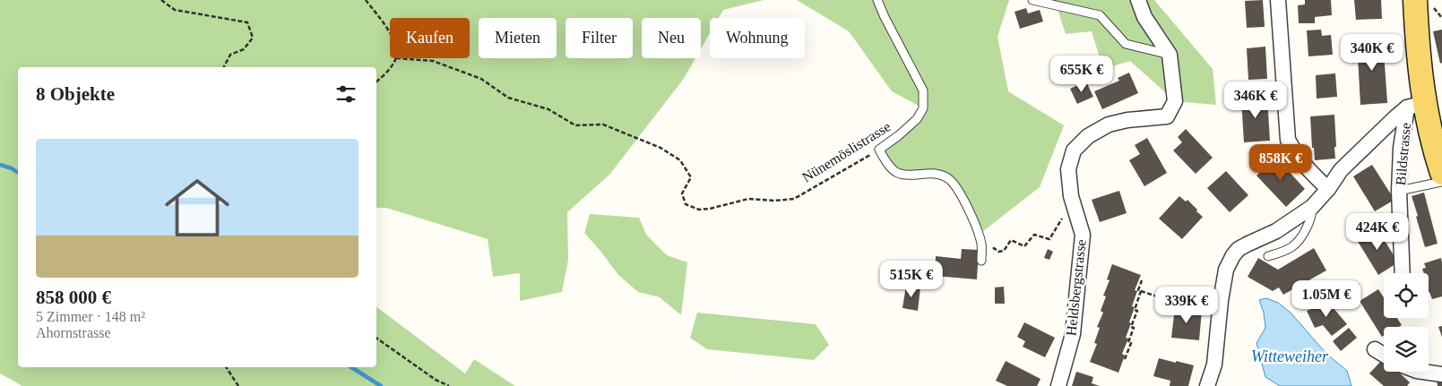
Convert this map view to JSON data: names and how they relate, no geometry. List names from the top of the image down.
{
  "streets": {
    "street": ["Bildstrasse", "Heldsbergstrasse"],
    "lane": ["Nünemöslistrasse"]
  },
  "water": ["Witteweiher"],
  "page": {
    "chip": [
      "Kaufen",
      "Mieten",
      "Filter",
      "Neu",
      "Wohnung"
    ],
    "price": [
      "340K €",
      "655K €",
      "346K €",
      "858K €",
      "424K €",
      "515K €",
      "1.05M €",
      "339K €"
    ],
    "heading": "8 Objekte",
    "list": [
      {
        "name": "858 000 €",
        "note": "5 Zimmer · 148 m² · Ahornstrasse"
      }
    ]
  }
}
